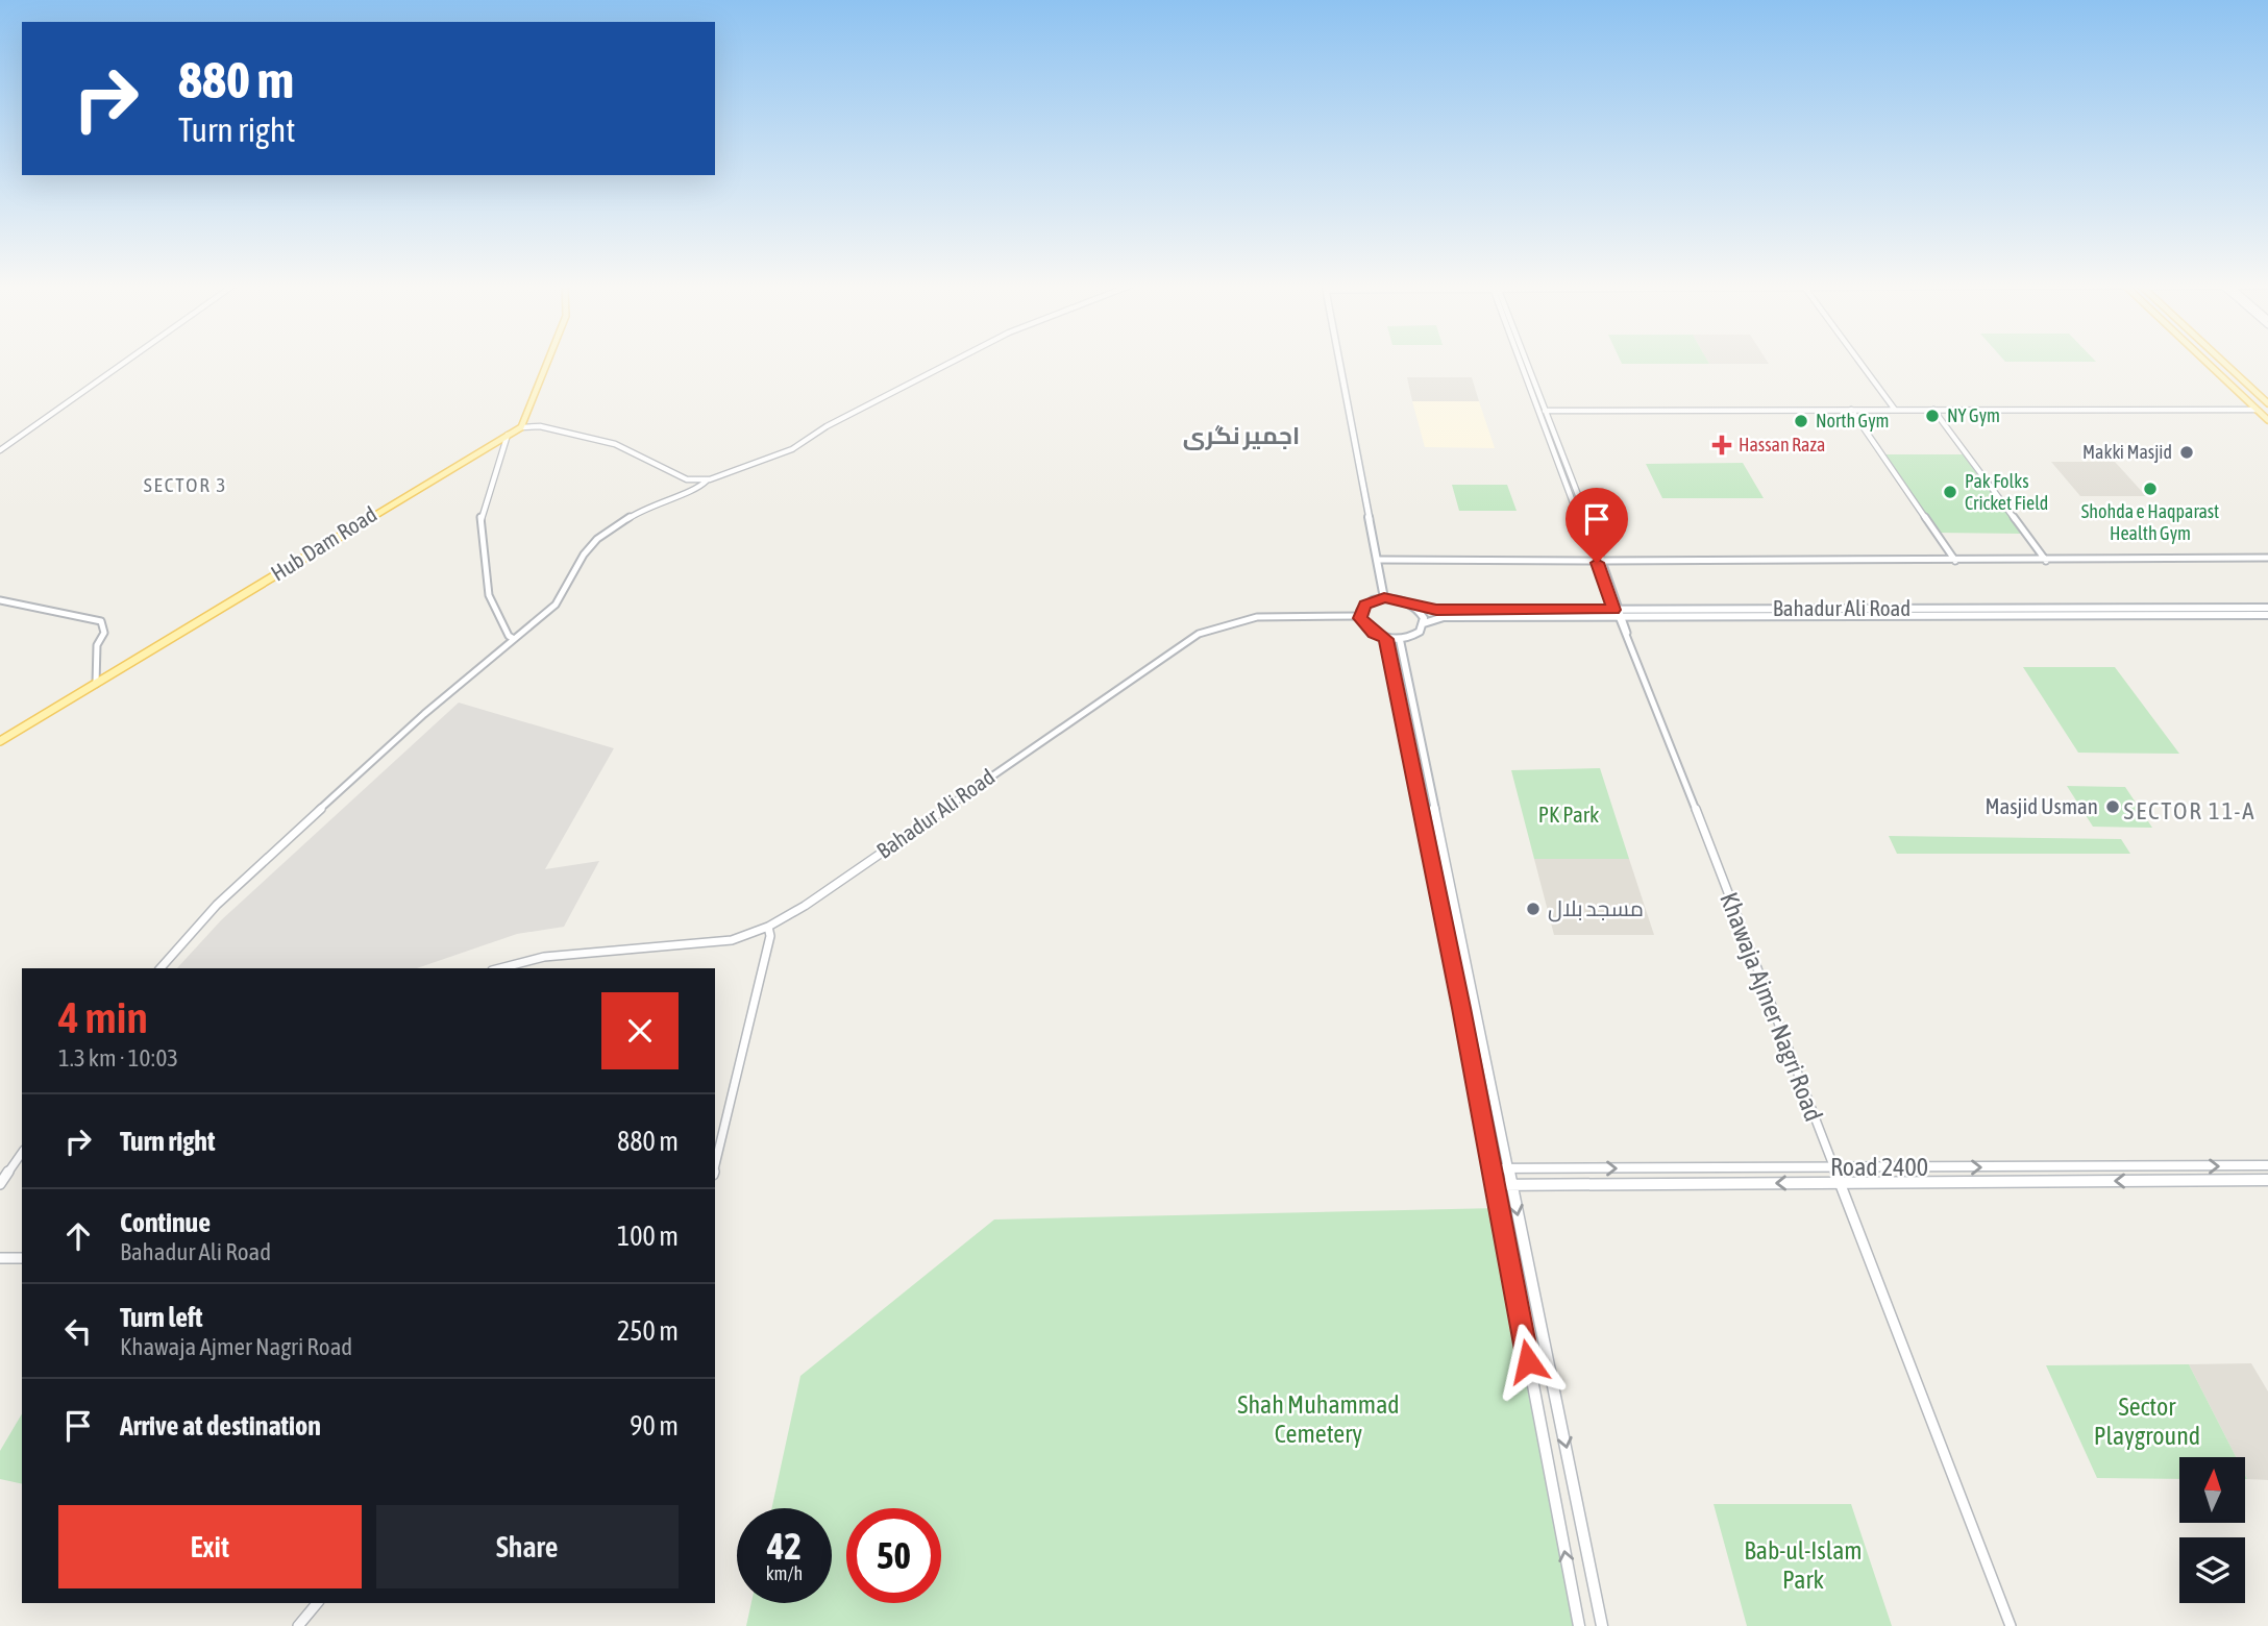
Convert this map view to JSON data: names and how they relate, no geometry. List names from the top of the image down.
{
  "streets": {
    "main road": ["Hub Dam Road", "Bahadur Ali Road", "Road 2400"],
    "street": ["Khawaja Ajmer Nagri Road"]
  },
  "crossings": [
    ["Bahadur Ali Road", "Khawaja Ajmer Nagri Road"],
    ["Khawaja Ajmer Nagri Road", "Road 2400"]
  ],
  "districts": ["اجمیر نگری", "SECTOR 3", "SECTOR 11-A"],
  "parks": [
    "PK Park",
    "Shah Muhammad Cemetery",
    "Sector Playground",
    "Bab-ul-Islam Park"
  ],
  "places": {
    "other": [
      "NY Gym",
      "North Gym",
      "Makki Masjid",
      "Shohda e Haqparast Health Gym",
      "Pak Folks Cricket Field",
      "Masjid Usman",
      "مسجد بلال"
    ],
    "health": ["Hassan Raza"]
  },
  "north": "top",
  "page": {
    "turn": ["880 m", "Turn right"],
    "heading": ["4 min", "1.3 km · 10:03"],
    "list": [
      {
        "name": "Turn right",
        "value": "880 m"
      },
      {
        "name": "Continue",
        "note": "Bahadur Ali Road",
        "value": "100 m"
      },
      {
        "name": "Turn left",
        "note": "Khawaja Ajmer Nagri Road",
        "value": "250 m"
      },
      {
        "name": "Arrive at destination",
        "value": "90 m"
      }
    ],
    "buttons": ["Exit", "Share"],
    "speed": "42 km/h",
    "limit": "50"
  }
}
